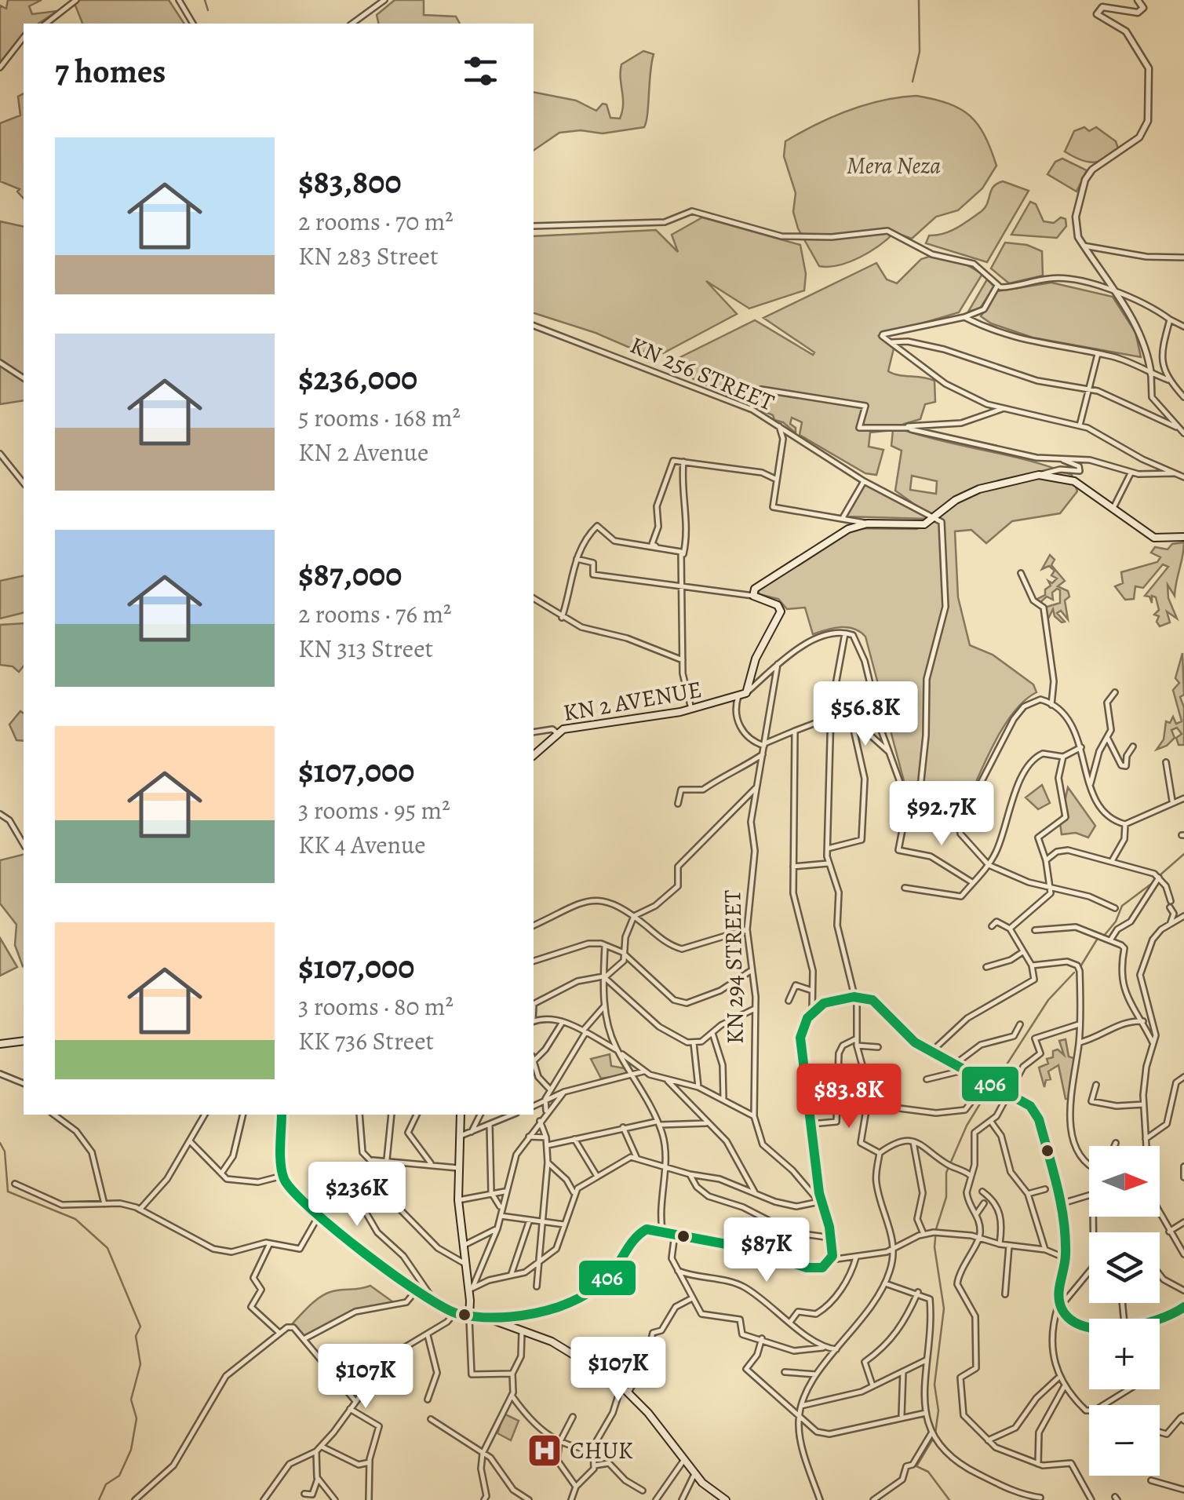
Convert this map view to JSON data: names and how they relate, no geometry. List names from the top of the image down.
{
  "streets": {
    "main road": ["KN 2 AVENUE"],
    "street": ["KN 256 STREET", "KN 294 STREET"]
  },
  "parks": ["Mera Neza"],
  "places": {
    "hospital": ["CHUK"]
  },
  "lines": ["transit line 406"],
  "north": "right",
  "page": {
    "heading": "7 homes",
    "list": [
      {
        "name": "$83,800",
        "note": "2 rooms · 70 m² · KN 283 Street"
      },
      {
        "name": "$236,000",
        "note": "5 rooms · 168 m² · KN 2 Avenue"
      },
      {
        "name": "$87,000",
        "note": "2 rooms · 76 m² · KN 313 Street"
      },
      {
        "name": "$107,000",
        "note": "3 rooms · 95 m² · KK 4 Avenue"
      },
      {
        "name": "$107,000",
        "note": "3 rooms · 80 m² · KK 736 Street"
      }
    ],
    "price": [
      "$56.8K",
      "$92.7K",
      "$83.8K",
      "$236K",
      "$87K",
      "$107K",
      "$107K"
    ],
    "map_buttons": ["+", "−"]
  }
}
